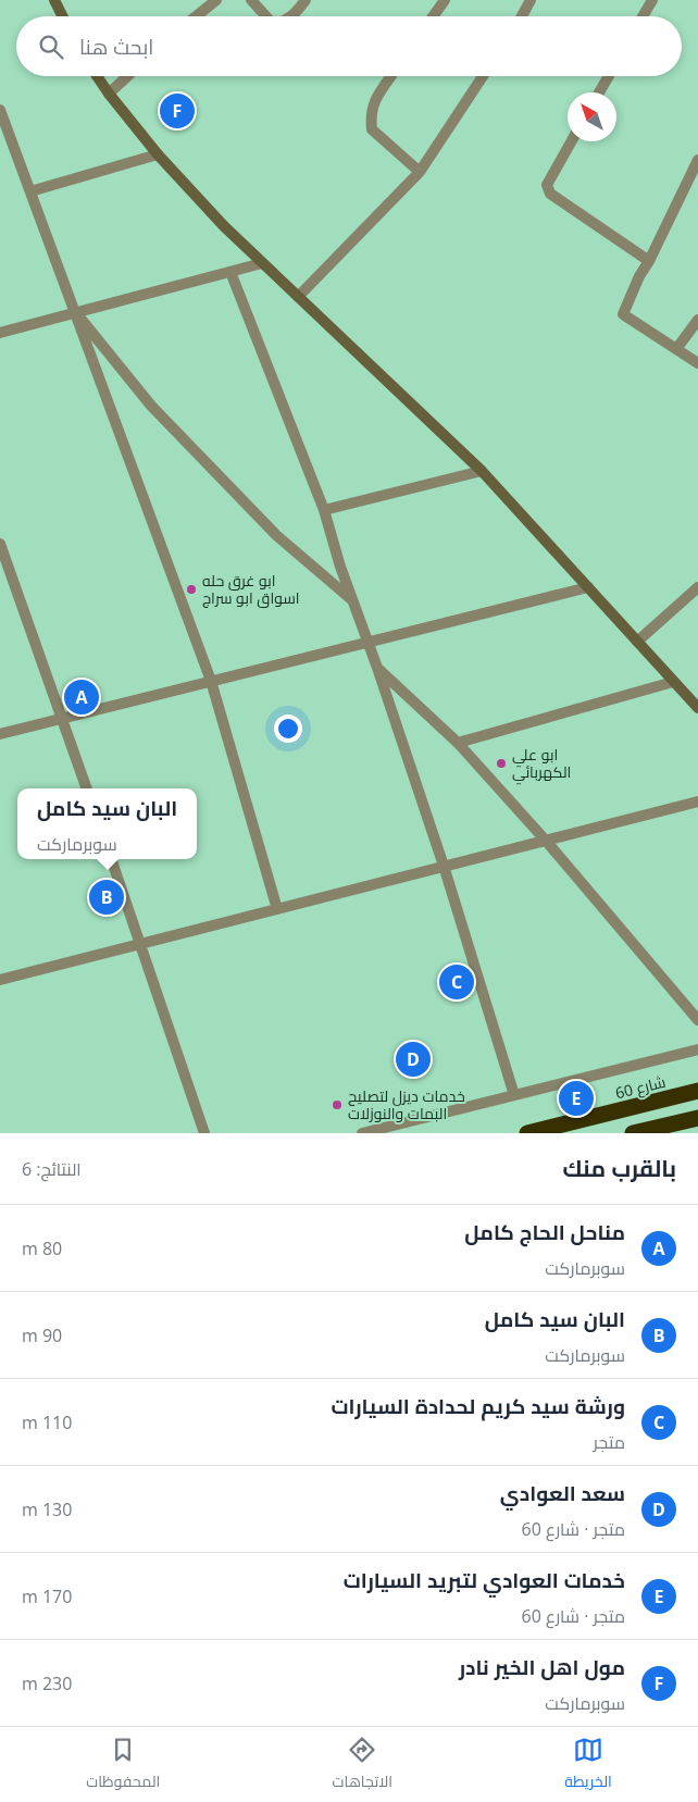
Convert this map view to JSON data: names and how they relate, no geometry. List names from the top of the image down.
{
  "streets": {
    "highway": ["شارع 60"]
  },
  "places": ["ابو غرق حله اسواق ابو سراج", "ابو علي الكهربائي", "خدمات ديزل لتصليح البمات والنوزلات"],
  "north": "top left",
  "page": {
    "search": "ابحث هنا",
    "pins": [
      "F",
      "A",
      "B",
      "C",
      "D",
      "E"
    ],
    "popup": ["البان سيد كامل", "سوبرماركت"],
    "heading": ["بالقرب منك", "النتائج: 6"],
    "list": [
      {
        "mark": "A",
        "name": "مناحل الحاج كامل",
        "note": "سوبرماركت",
        "value": "80 m"
      },
      {
        "mark": "B",
        "name": "البان سيد كامل",
        "note": "سوبرماركت",
        "value": "90 m"
      },
      {
        "mark": "C",
        "name": "ورشة سيد كريم لحدادة السيارات",
        "note": "متجر",
        "value": "110 m"
      },
      {
        "mark": "D",
        "name": "سعد العوادي",
        "note": "متجر · شارع 60",
        "value": "130 m"
      },
      {
        "mark": "E",
        "name": "خدمات العوادي لتبريد السيارات",
        "note": "متجر · شارع 60",
        "value": "170 m"
      },
      {
        "mark": "F",
        "name": "مول اهل الخير نادر",
        "note": "سوبرماركت",
        "value": "230 m"
      }
    ],
    "nav": ["الخريطة", "الاتجاهات", "المحفوظات"]
  }
}
